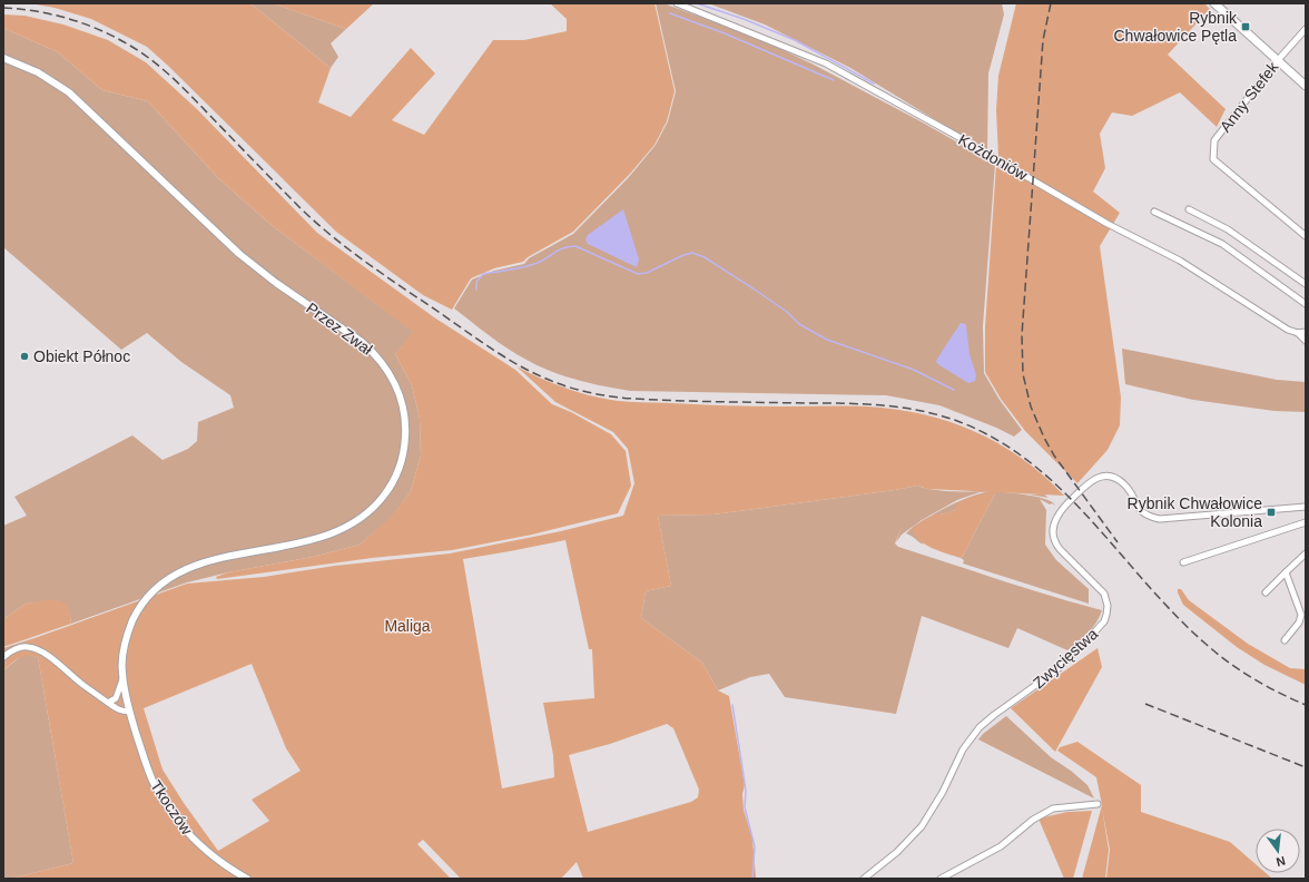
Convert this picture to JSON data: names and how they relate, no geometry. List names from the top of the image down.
{
  "streets": {
    "street": [
      "Anny Stefek",
      "Kożdoniów",
      "Przez Zwał",
      "Zwycięstwa",
      "Tkoczów"
    ]
  },
  "crossings": [
    ["Przez Zwał", "Tkoczów"]
  ],
  "parks": ["Maliga"],
  "places": {
    "transit": ["Rybnik Chwałowice Pętla", "Rybnik Chwałowice Kolonia"],
    "other": ["Obiekt Północ"]
  },
  "north": "bottom"
}
